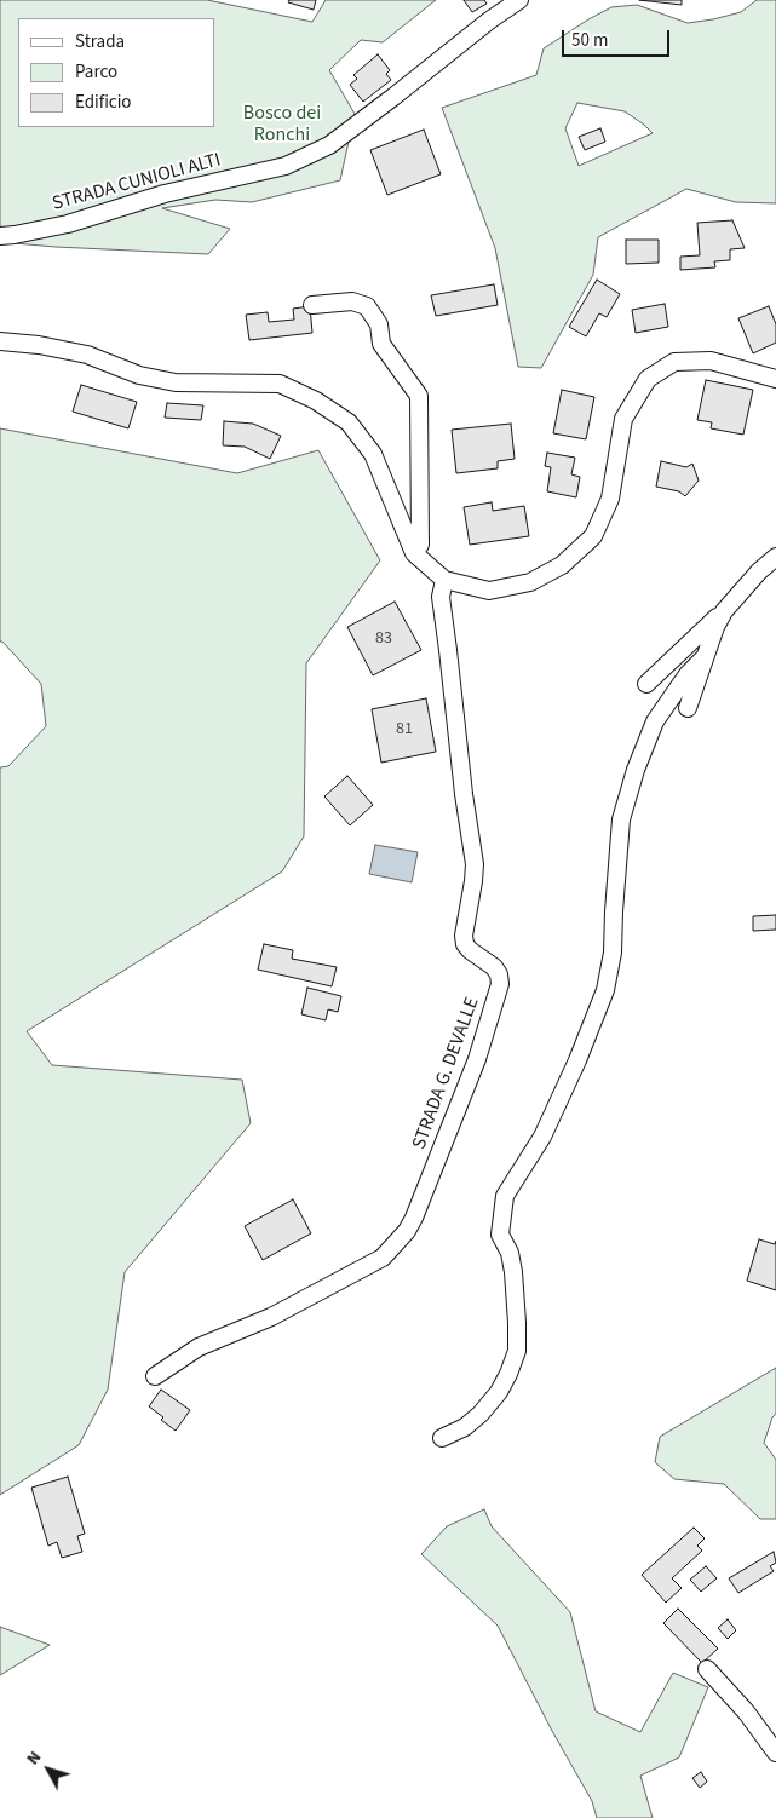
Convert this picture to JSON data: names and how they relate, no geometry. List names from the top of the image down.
{
  "streets": {
    "street": ["STRADA CUNIOLI ALTI", "STRADA G. DEVALLE"]
  },
  "parks": ["Bosco dei Ronchi"],
  "house_numbers": ["83", "81"],
  "legend": ["Strada", "Parco", "Edificio"],
  "scale_bar": "50 m",
  "north": "top left"
}
